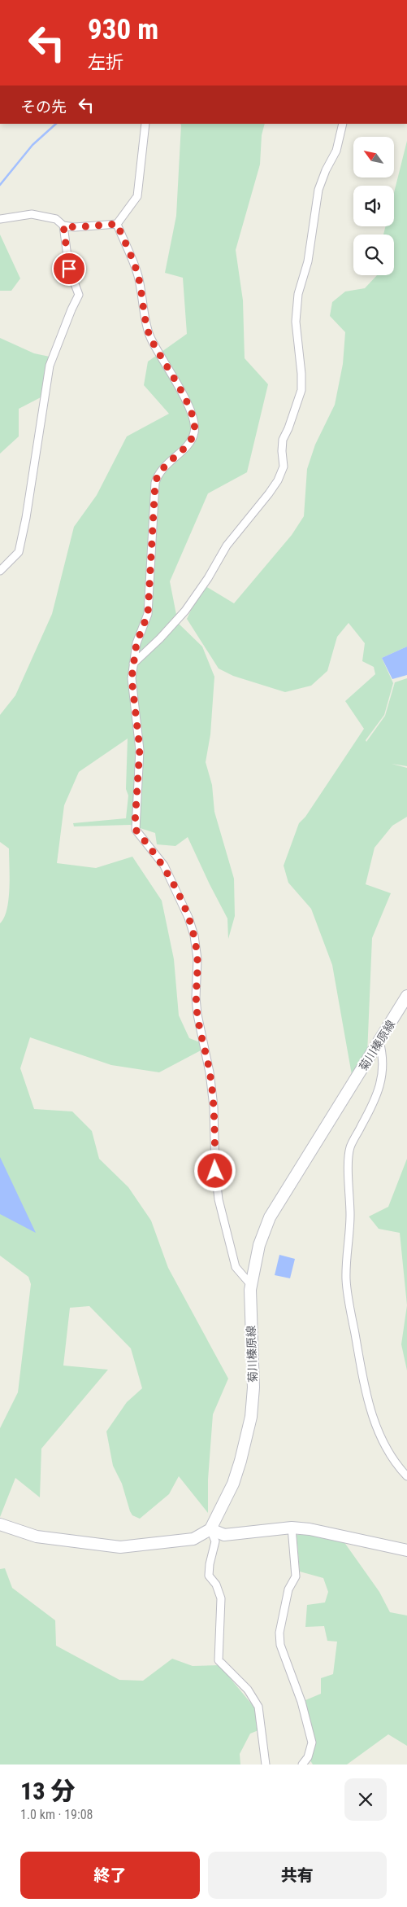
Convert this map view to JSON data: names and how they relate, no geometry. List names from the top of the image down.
{
  "streets": {
    "main road": ["菊川榛原線"]
  },
  "north": "top left",
  "page": {
    "turn": ["930 m", "左折"],
    "then": "その先",
    "heading": ["13 分", "1.0 km · 19:08"],
    "buttons": ["終了", "共有"]
  }
}
